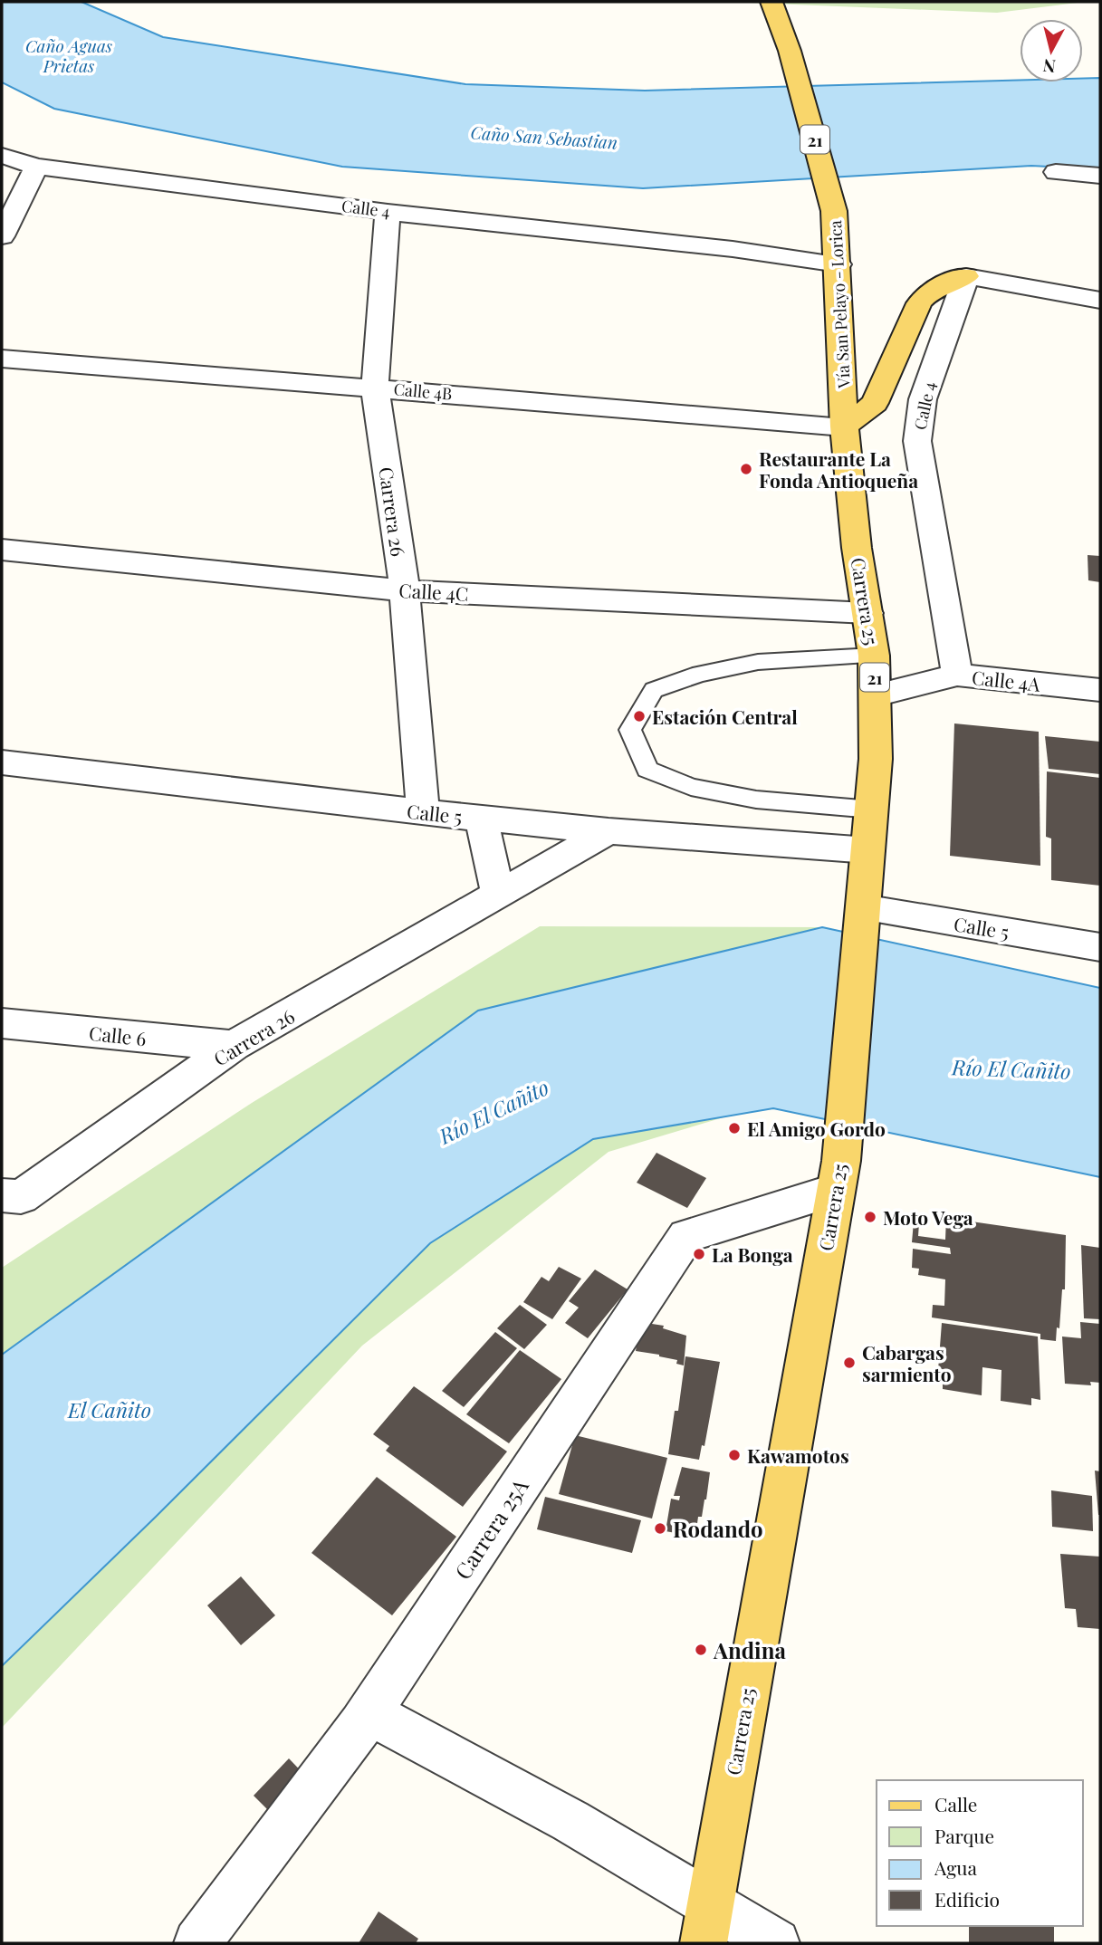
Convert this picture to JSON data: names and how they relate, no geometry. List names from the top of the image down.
{
  "streets": {
    "main road": ["21", "Vía San Pelayo - Lorica", "Carrera 25"],
    "street": [
      "Calle 4",
      "Calle 4B",
      "Carrera 26",
      "Calle 4C",
      "Calle 4A",
      "Calle 5",
      "Calle 6",
      "Carrera 25A"
    ]
  },
  "crossings": [
    ["Calle 4", "Vía San Pelayo - Lorica"],
    ["Calle 4", "Carrera 26"],
    ["Calle 4", "Calle 4A"],
    ["Vía San Pelayo - Lorica", "Calle 4B"],
    ["Vía San Pelayo - Lorica", "Carrera 25"],
    ["Calle 4B", "Carrera 26"],
    ["Calle 4B", "Carrera 25"],
    ["Carrera 26", "Calle 4C"],
    ["Carrera 26", "Calle 5"],
    ["Carrera 26", "Calle 6"],
    ["Calle 4C", "Carrera 25"],
    ["Carrera 25", "Calle 4A"],
    ["Carrera 25", "Calle 5"],
    ["Carrera 25", "Carrera 25A"]
  ],
  "water": [
    "Caño Aguas Prietas",
    "Caño San Sebastian",
    "Río El Cañito",
    "El Cañito"
  ],
  "places": [
    "Restaurante La Fonda Antioqueña",
    "Estación Central",
    "El Amigo Gordo",
    "Moto Vega",
    "La Bonga",
    "Cabargas sarmiento",
    "Kawamotos",
    "Rodando",
    "Andina"
  ],
  "legend": [
    "Calle",
    "Parque",
    "Agua",
    "Edificio"
  ],
  "north": "bottom"
}
